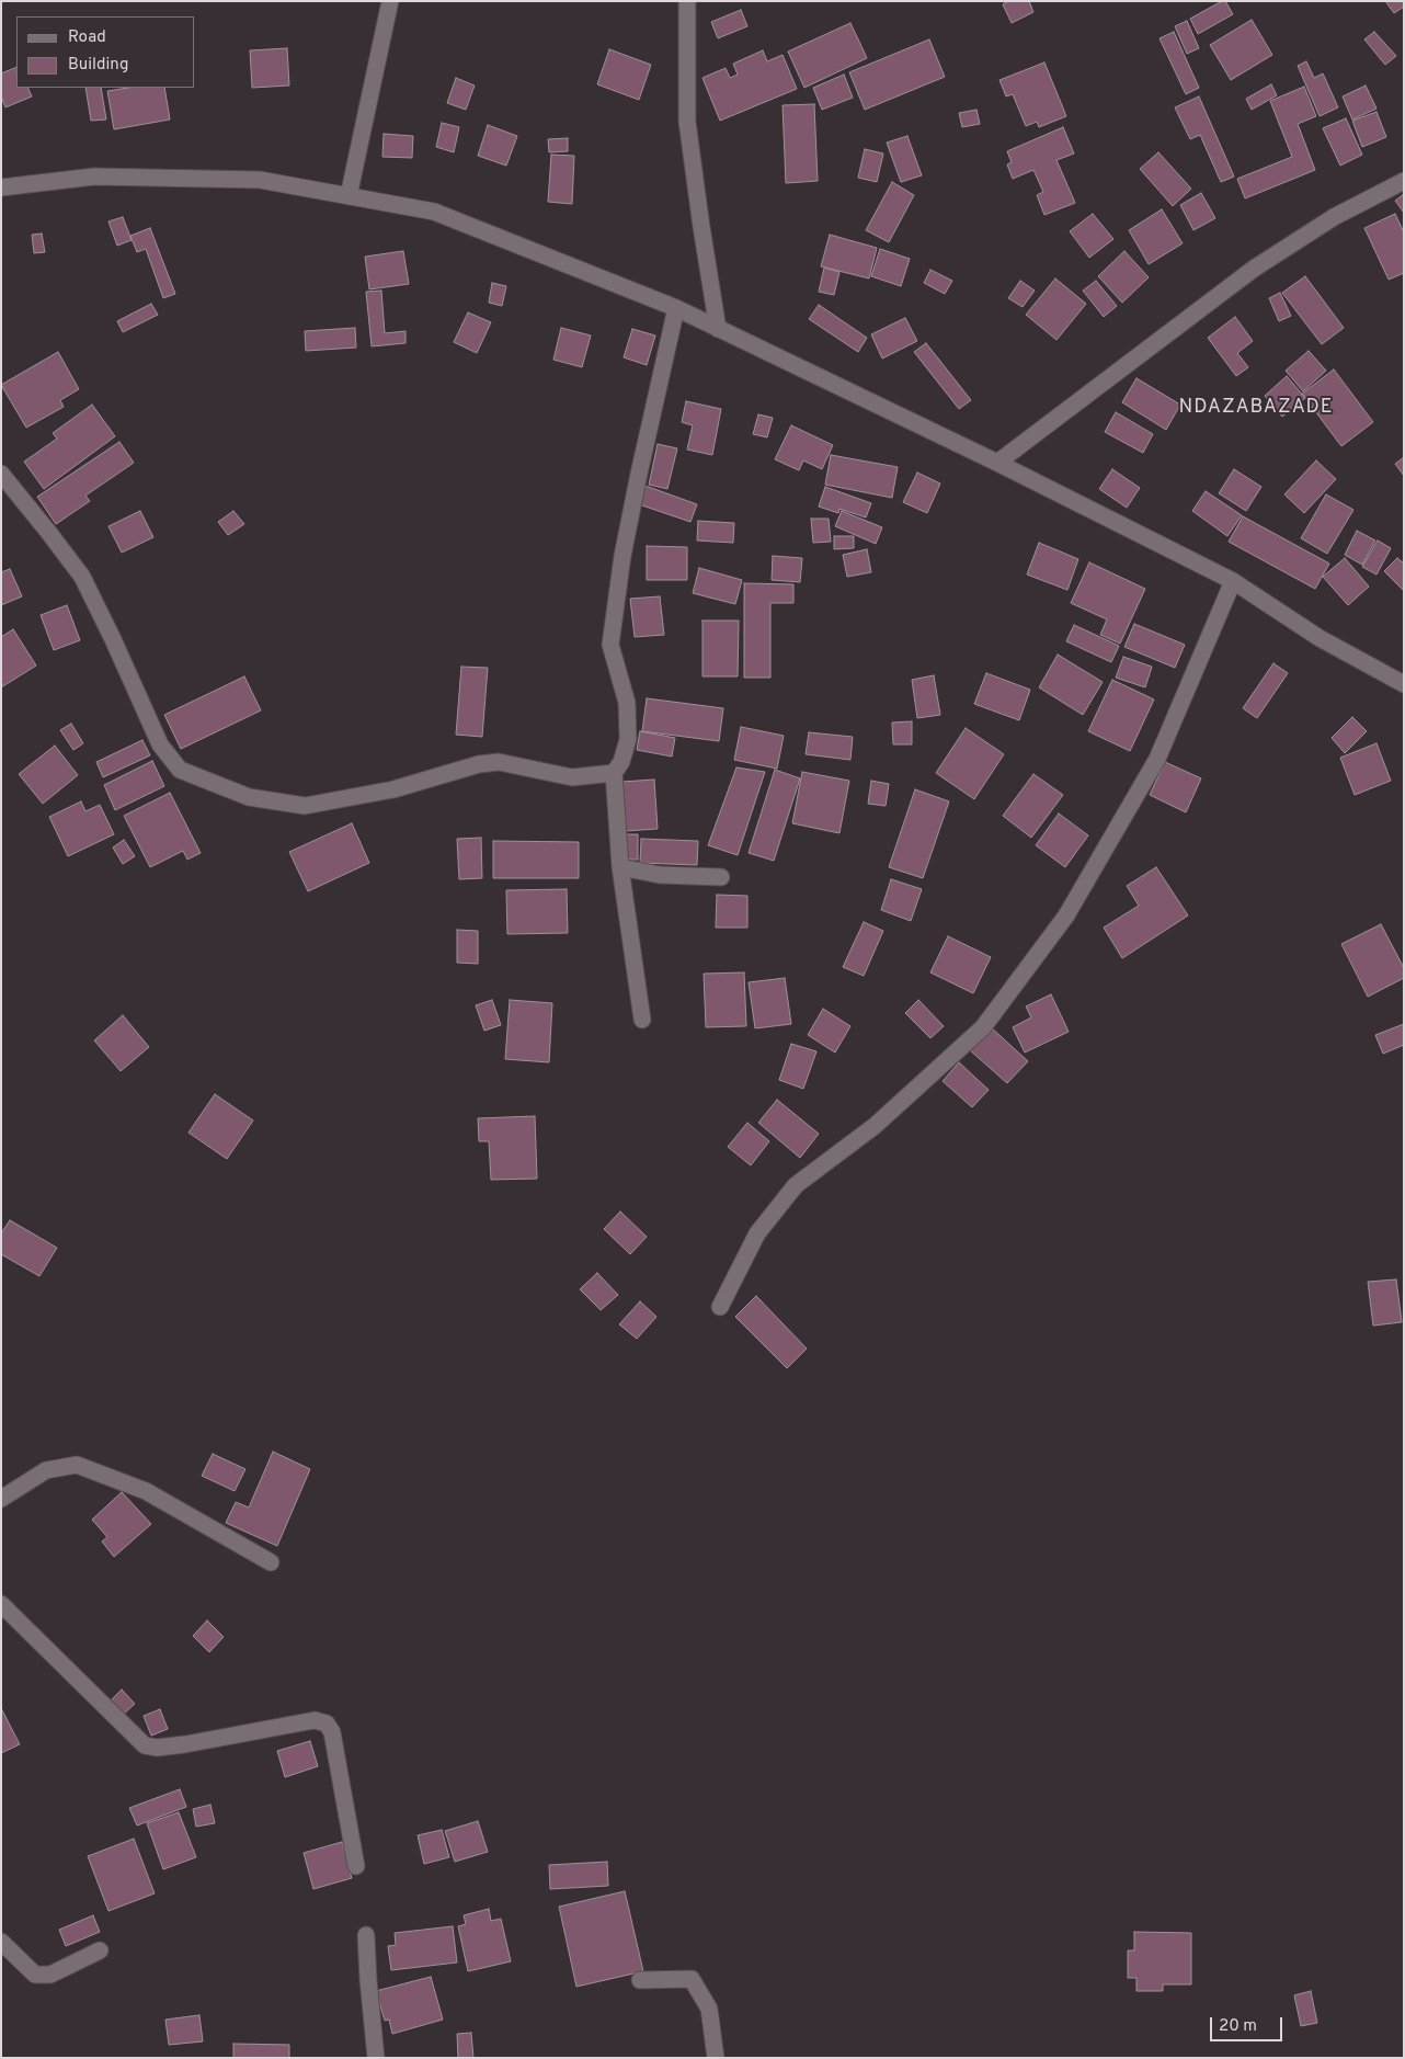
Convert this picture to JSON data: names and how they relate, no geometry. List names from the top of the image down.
{
  "districts": ["NDAZABAZADE"],
  "legend": ["Road", "Building"],
  "scale_bar": "20 m"
}
